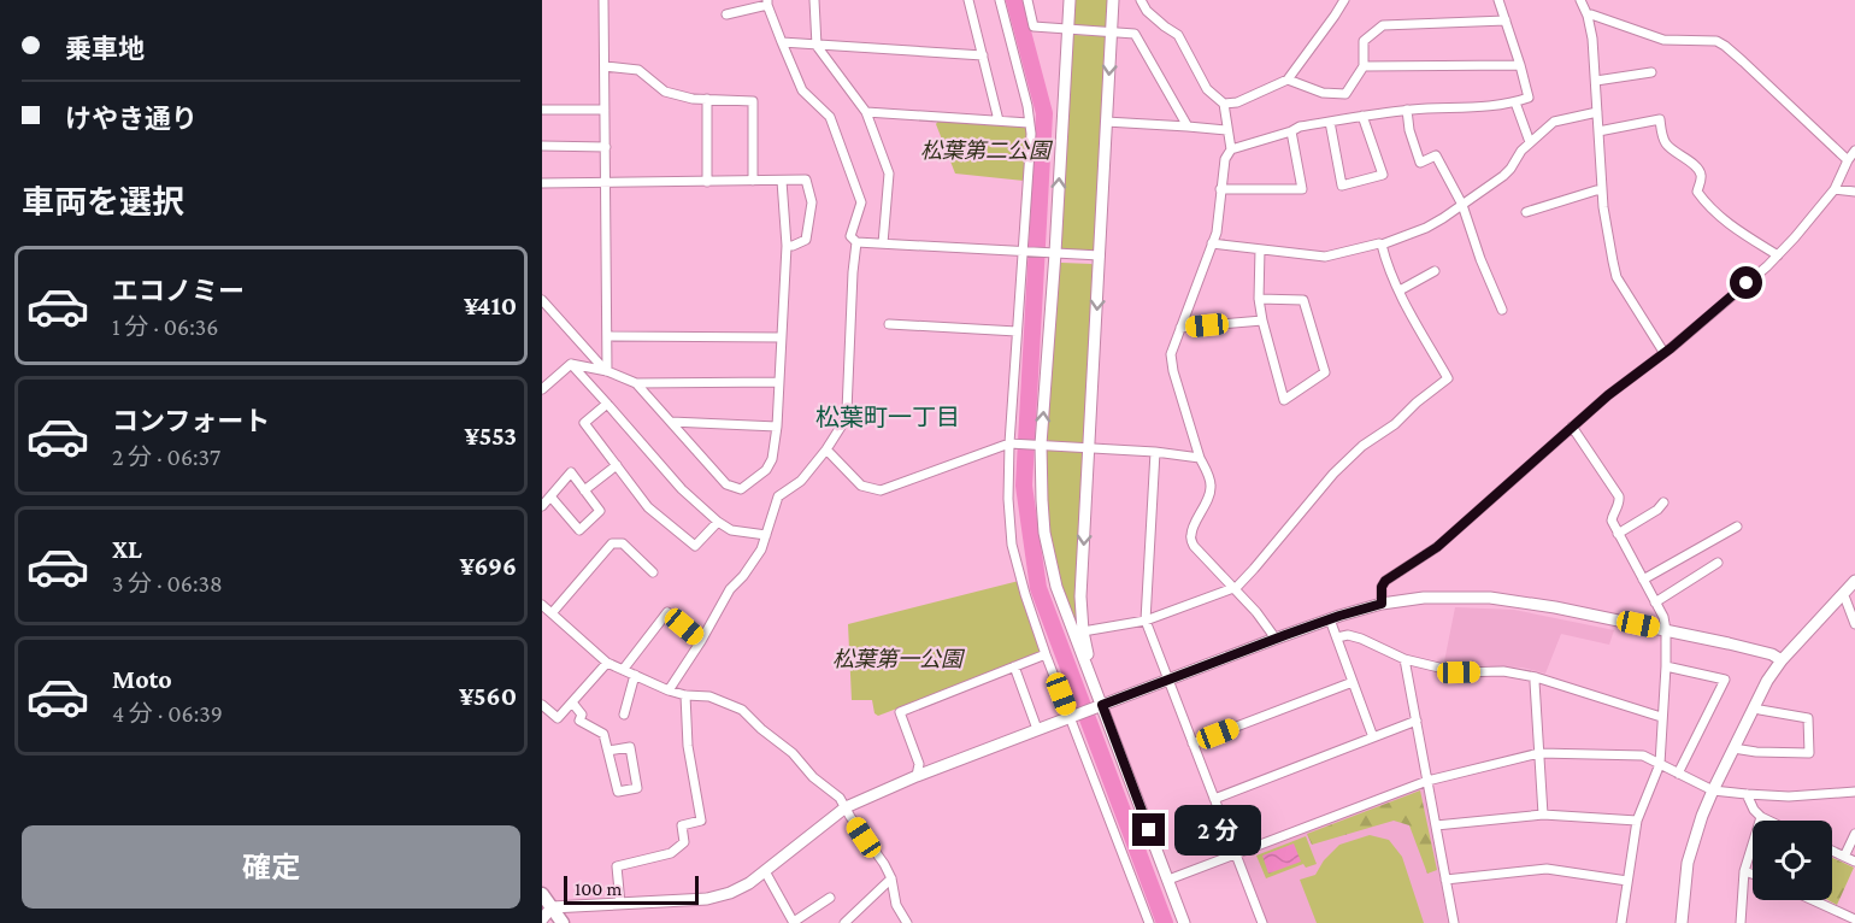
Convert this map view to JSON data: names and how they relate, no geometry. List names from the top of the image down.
{
  "districts": ["松葉町一丁目"],
  "parks": ["松葉第二公園", "松葉第一公園"],
  "scale_bar": "100 m",
  "page": {
    "banner": ["乗車地", "けやき通り"],
    "heading": "車両を選択",
    "list": [
      {
        "name": "エコノミー",
        "note": "1 分 · 06:36",
        "value": "¥410"
      },
      {
        "name": "コンフォート",
        "note": "2 分 · 06:37",
        "value": "¥553"
      },
      {
        "name": "XL",
        "note": "3 分 · 06:38",
        "value": "¥696"
      },
      {
        "name": "Moto",
        "note": "4 分 · 06:39",
        "value": "¥560"
      }
    ],
    "bubble": "2 分",
    "buttons": "確定",
    "scale": "100 m"
  }
}
